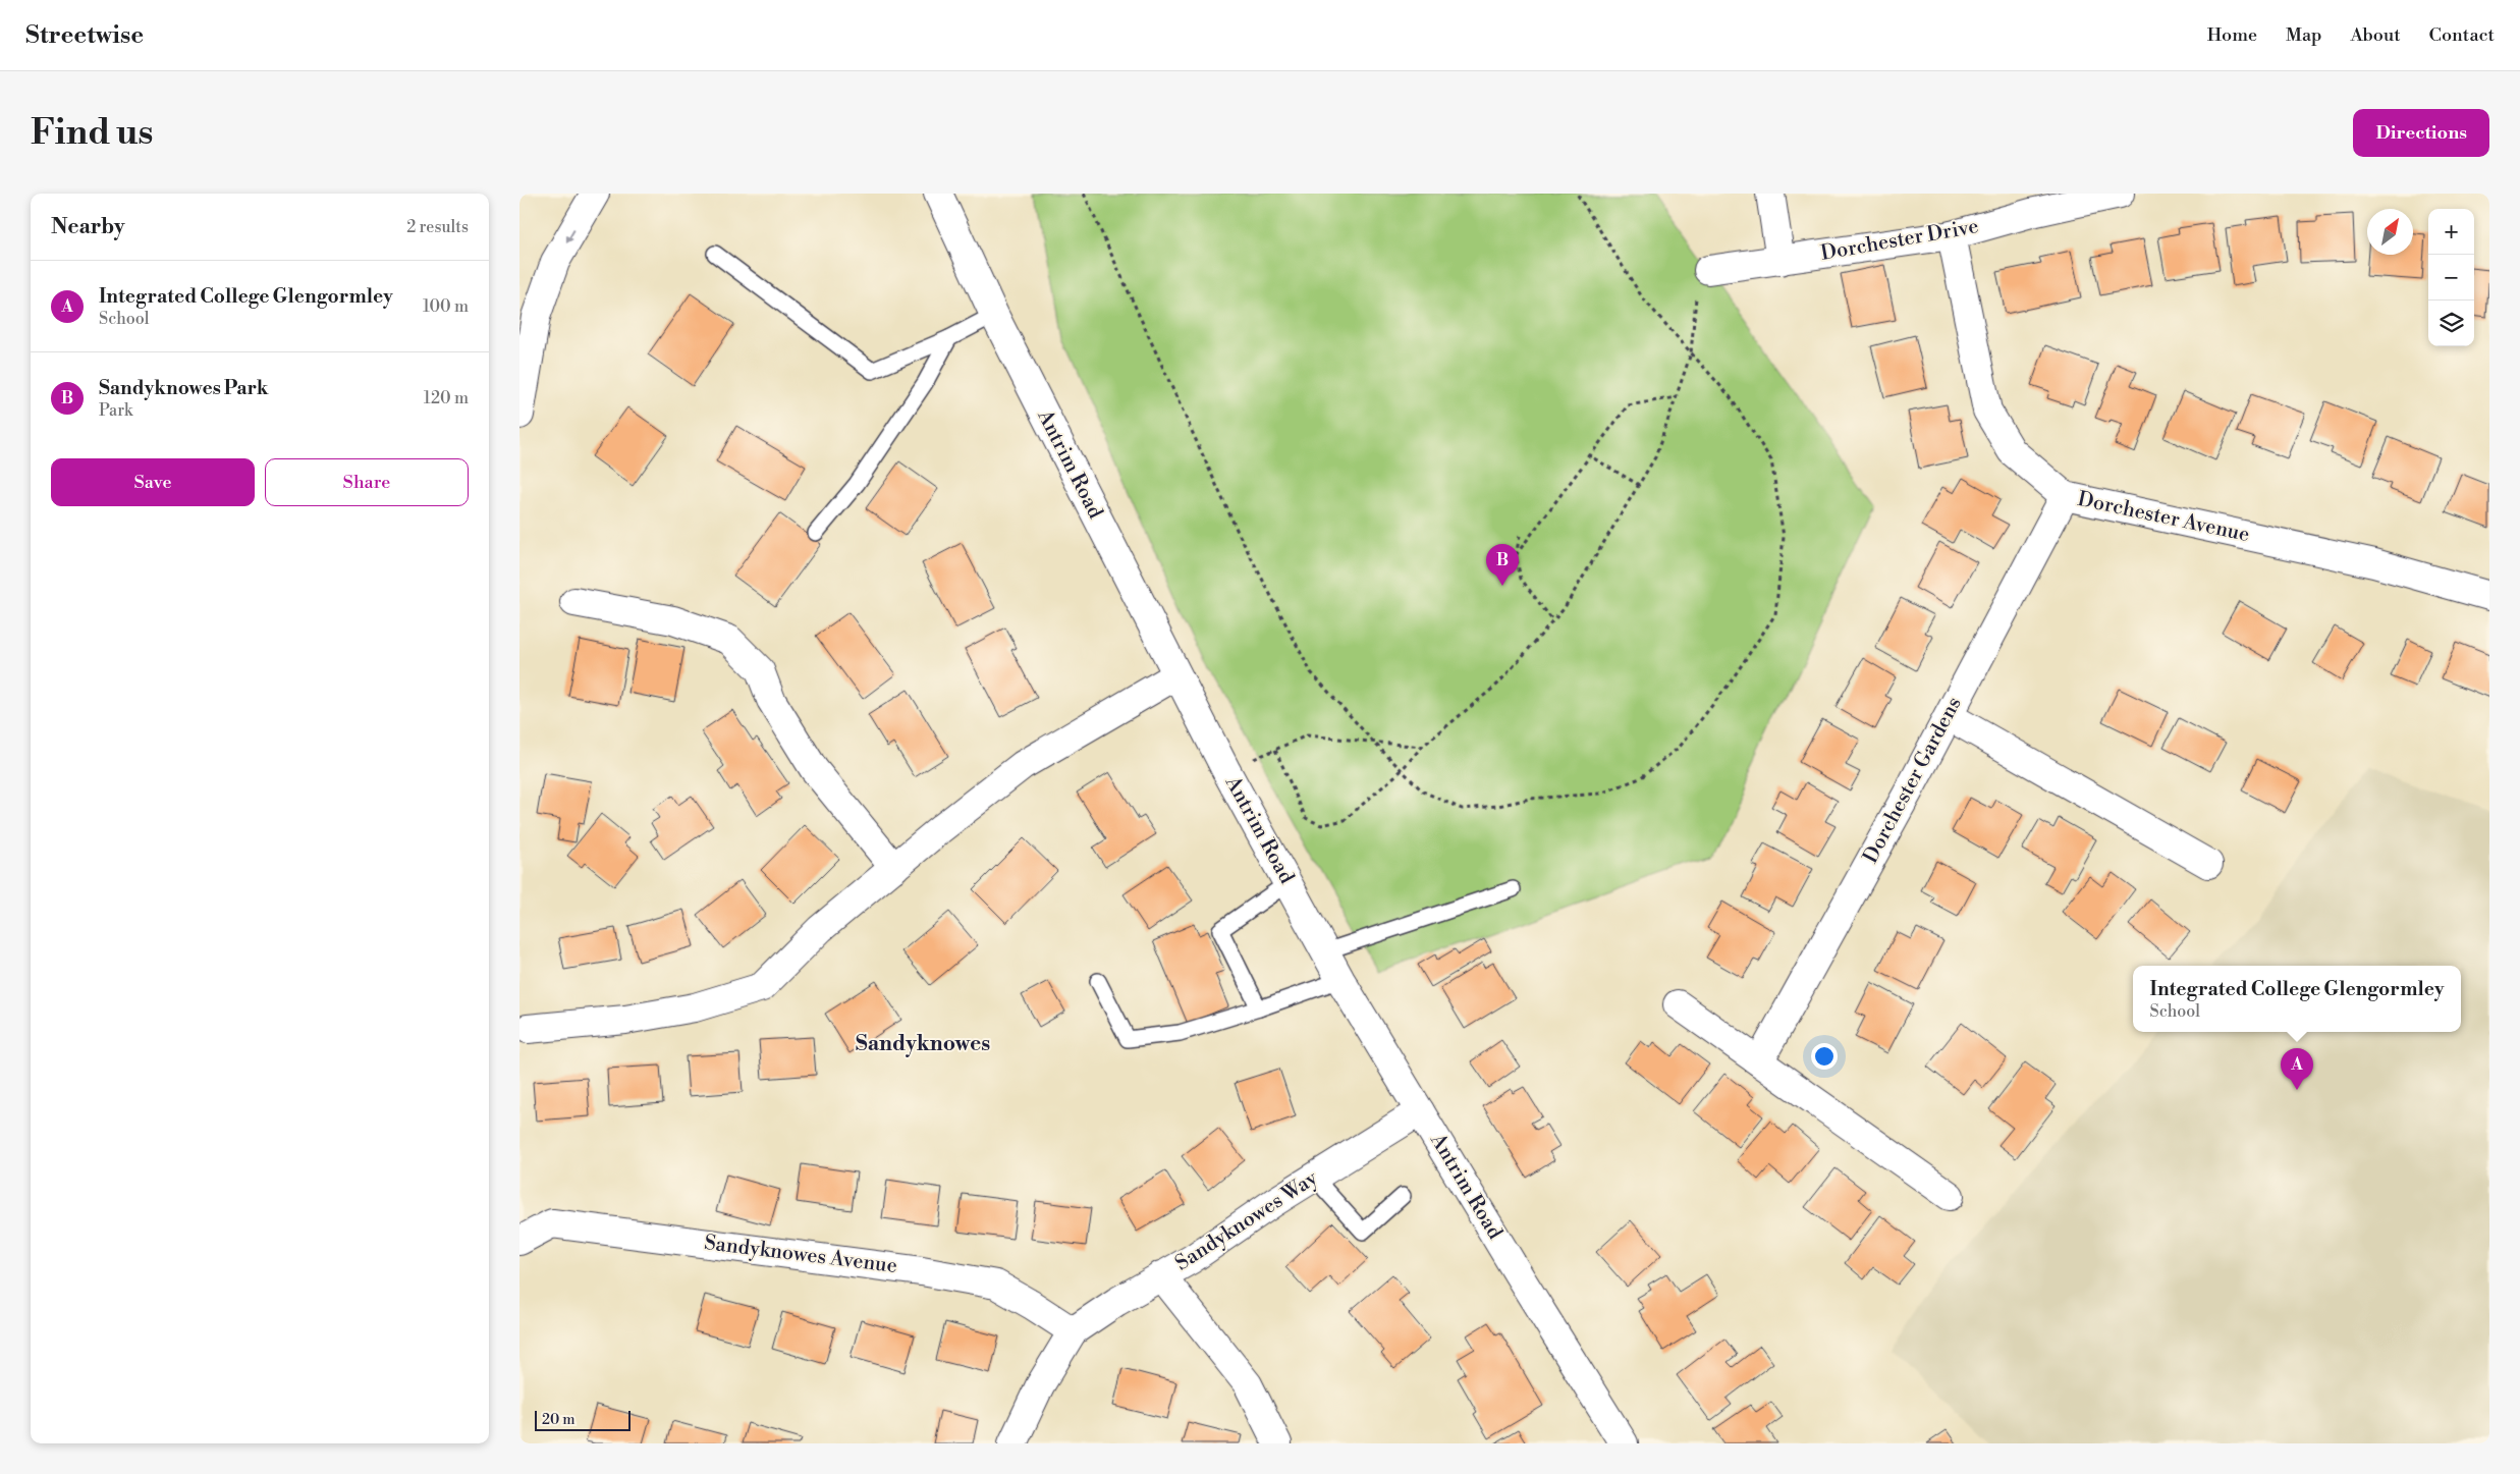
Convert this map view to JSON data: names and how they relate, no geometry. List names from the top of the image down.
{
  "streets": {
    "main road": [
      "Dorchester Drive",
      "Antrim Road",
      "Dorchester Avenue",
      "Dorchester Gardens",
      "Sandyknowes Way",
      "Sandyknowes Avenue"
    ]
  },
  "crossings": [
    ["Dorchester Drive", "Dorchester Avenue"],
    ["Antrim Road", "Sandyknowes Way"],
    ["Dorchester Avenue", "Dorchester Gardens"],
    ["Sandyknowes Way", "Sandyknowes Avenue"]
  ],
  "districts": ["Sandyknowes"],
  "scale_bar": "20 m",
  "north": "top right",
  "page": {
    "header": "Streetwise",
    "nav": [
      "Home",
      "Map",
      "About",
      "Contact"
    ],
    "buttons": [
      "Directions",
      ["Save", "Share"]
    ],
    "title": "Find us",
    "heading": ["Nearby", "2 results"],
    "map_buttons": ["+", "−"],
    "list": [
      {
        "mark": "A",
        "name": "Integrated College Glengormley",
        "note": "School",
        "value": "100 m"
      },
      {
        "mark": "B",
        "name": "Sandyknowes Park",
        "note": "Park",
        "value": "120 m"
      }
    ],
    "pins": ["B", "A"],
    "popup": ["Integrated College Glengormley", "School"],
    "scale": "20 m"
  }
}
